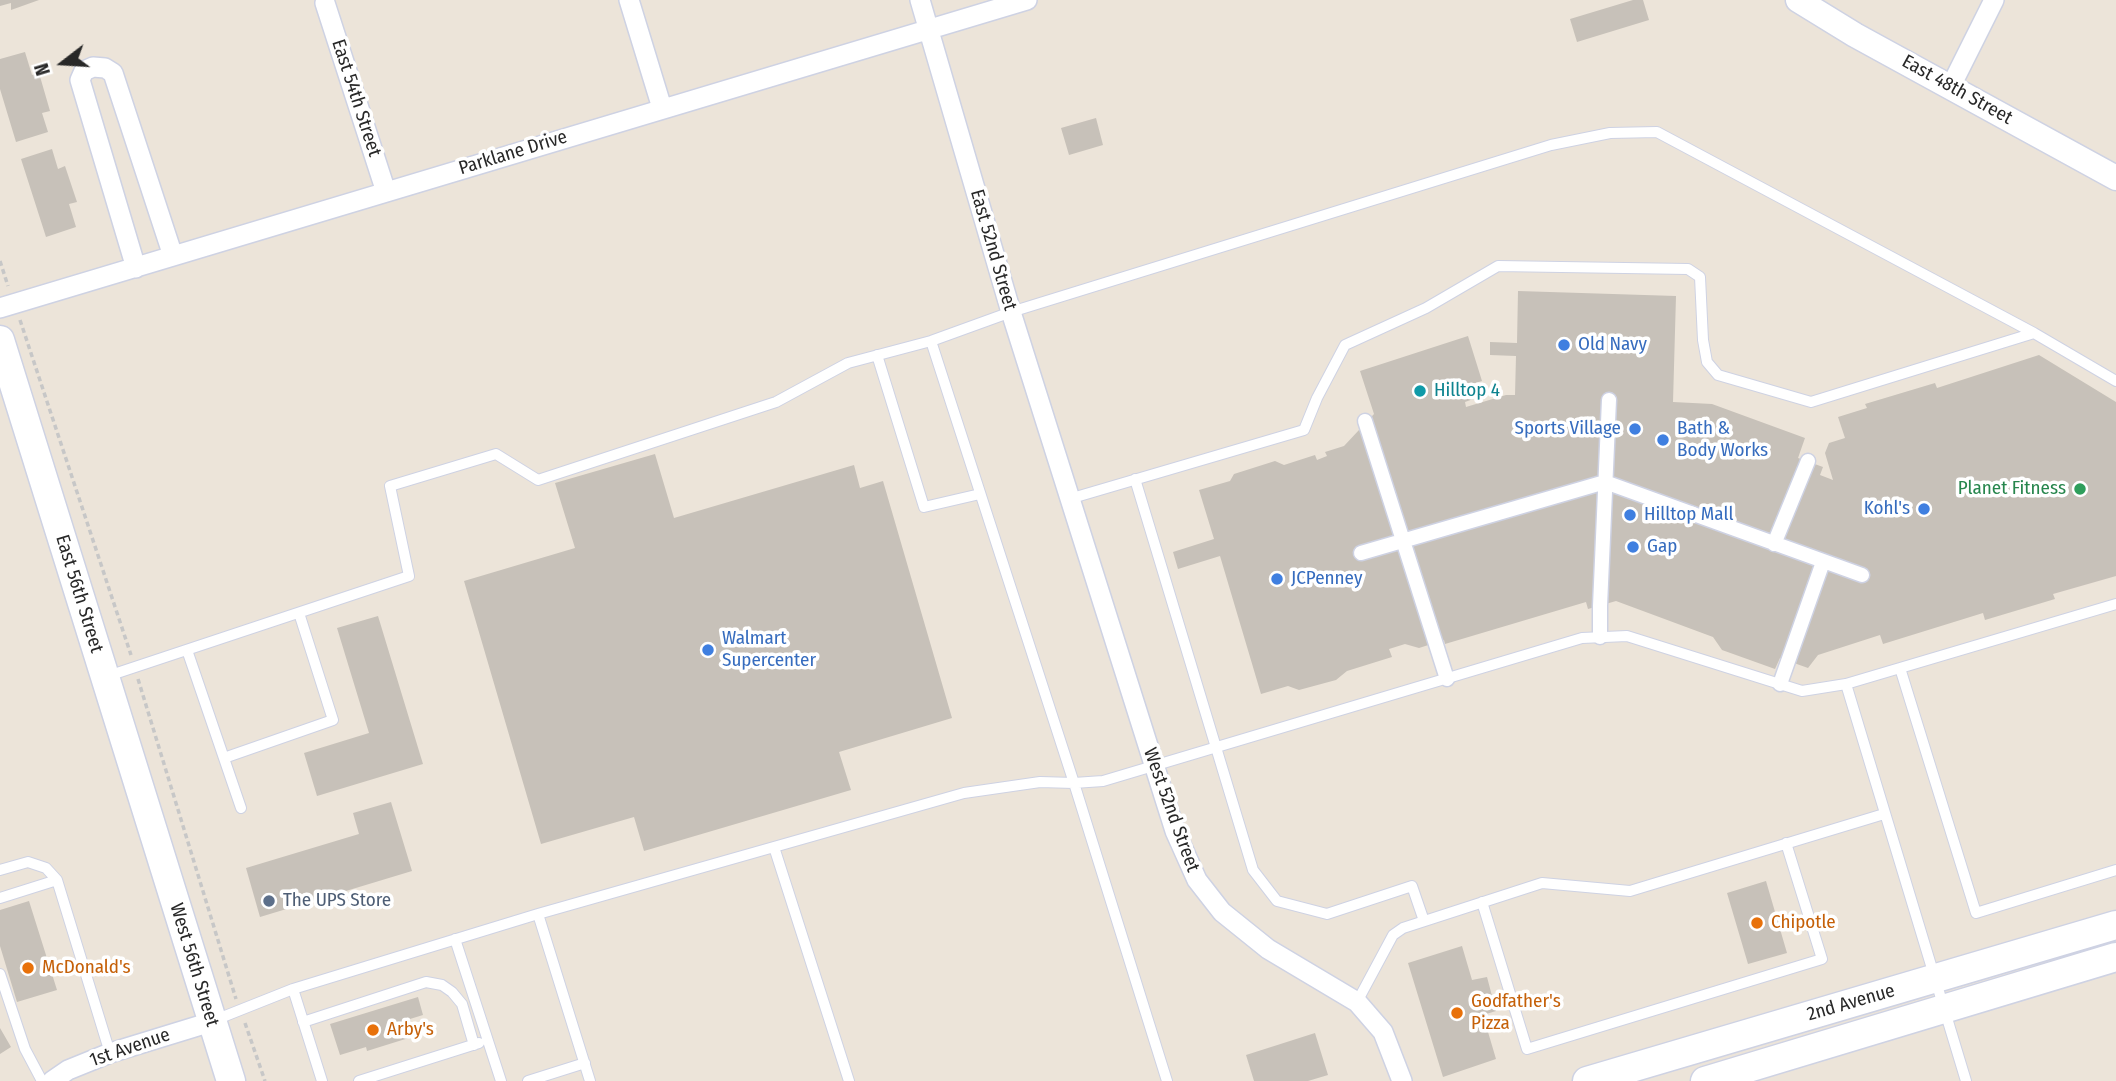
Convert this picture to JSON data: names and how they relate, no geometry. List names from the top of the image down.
{
  "streets": {
    "main road": ["East 56th Street", "West 56th Street", "2nd Avenue"],
    "street": [
      "East 48th Street",
      "East 54th Street",
      "Parklane Drive",
      "East 52nd Street",
      "West 52nd Street",
      "1st Avenue"
    ]
  },
  "crossings": [
    ["East 54th Street", "Parklane Drive"],
    ["Parklane Drive", "East 52nd Street"],
    ["East 52nd Street", "West 52nd Street"],
    ["East 56th Street", "West 56th Street"],
    ["West 56th Street", "1st Avenue"]
  ],
  "places": [
    "Old Navy",
    "Hilltop 4",
    "Sports Village",
    "Bath & Body Works",
    "Planet Fitness",
    "Kohl's",
    "Hilltop Mall",
    "Gap",
    "JCPenney",
    "Walmart Supercenter",
    "The UPS Store",
    "Chipotle",
    "McDonald's",
    "Godfather's Pizza",
    "Arby's"
  ],
  "north": "left"
}
